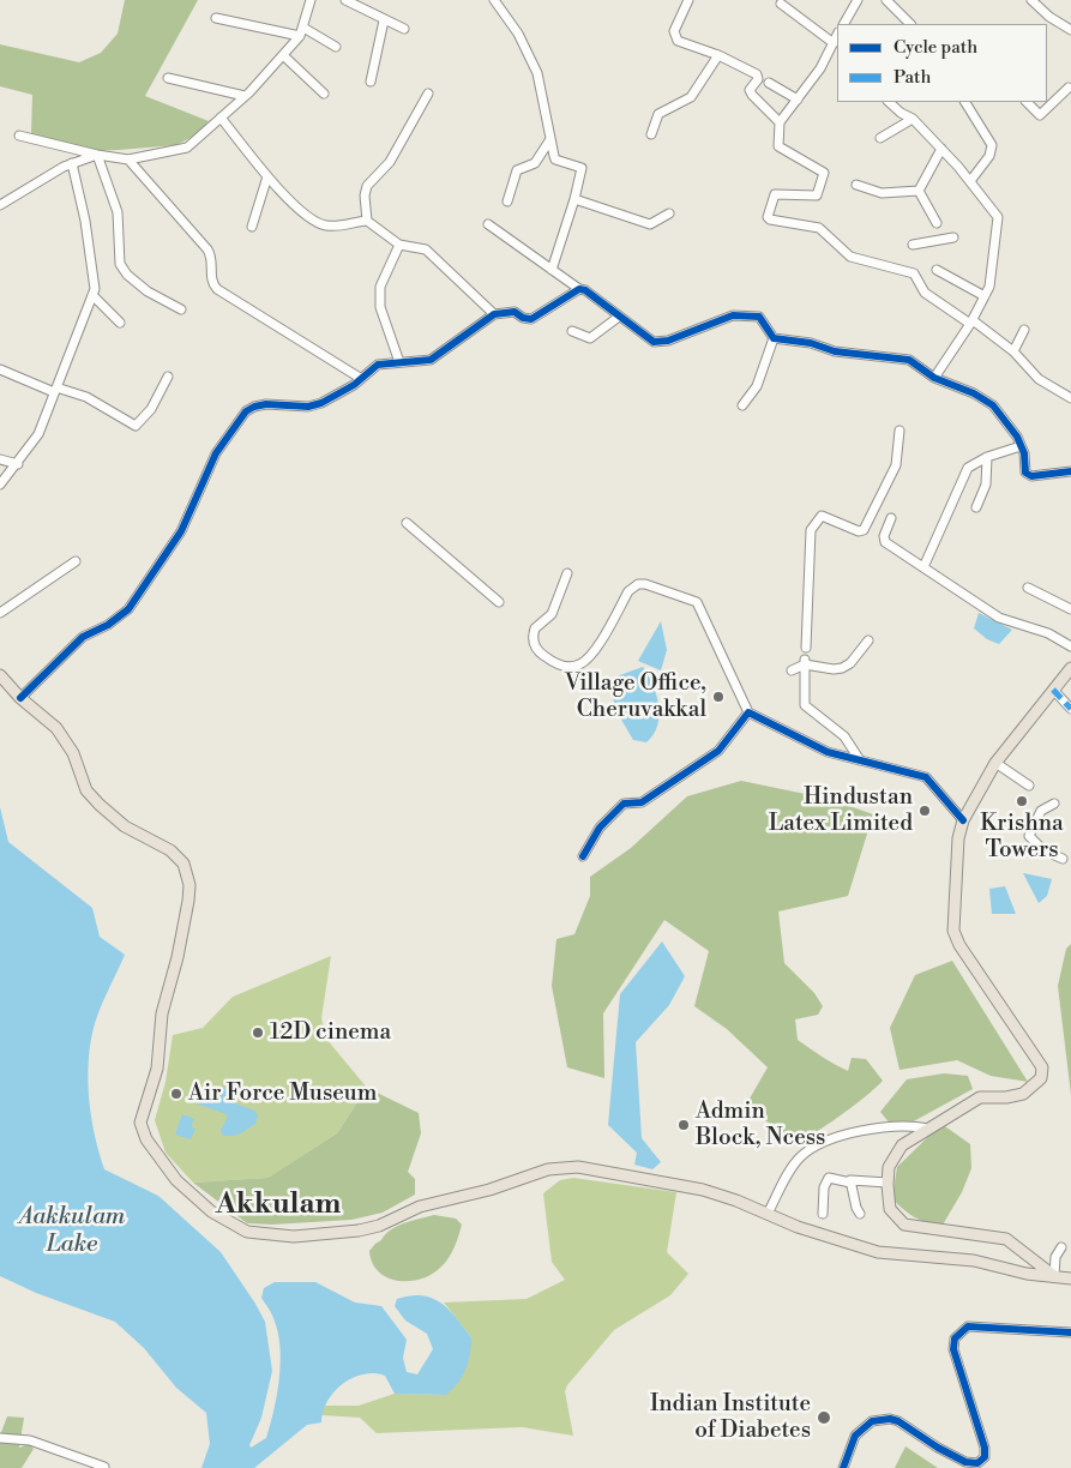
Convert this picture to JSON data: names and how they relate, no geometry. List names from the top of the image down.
{
  "districts": ["Akkulam"],
  "water": ["Aakkulam Lake"],
  "places": [
    "Village Office, Cheruvakkal",
    "Krishna Towers",
    "Hindustan Latex Limited",
    "12D cinema",
    "Air Force Museum",
    "Admin Block, Ncess",
    "Indian Institute of Diabetes"
  ],
  "legend": ["Cycle path", "Path"]
}
